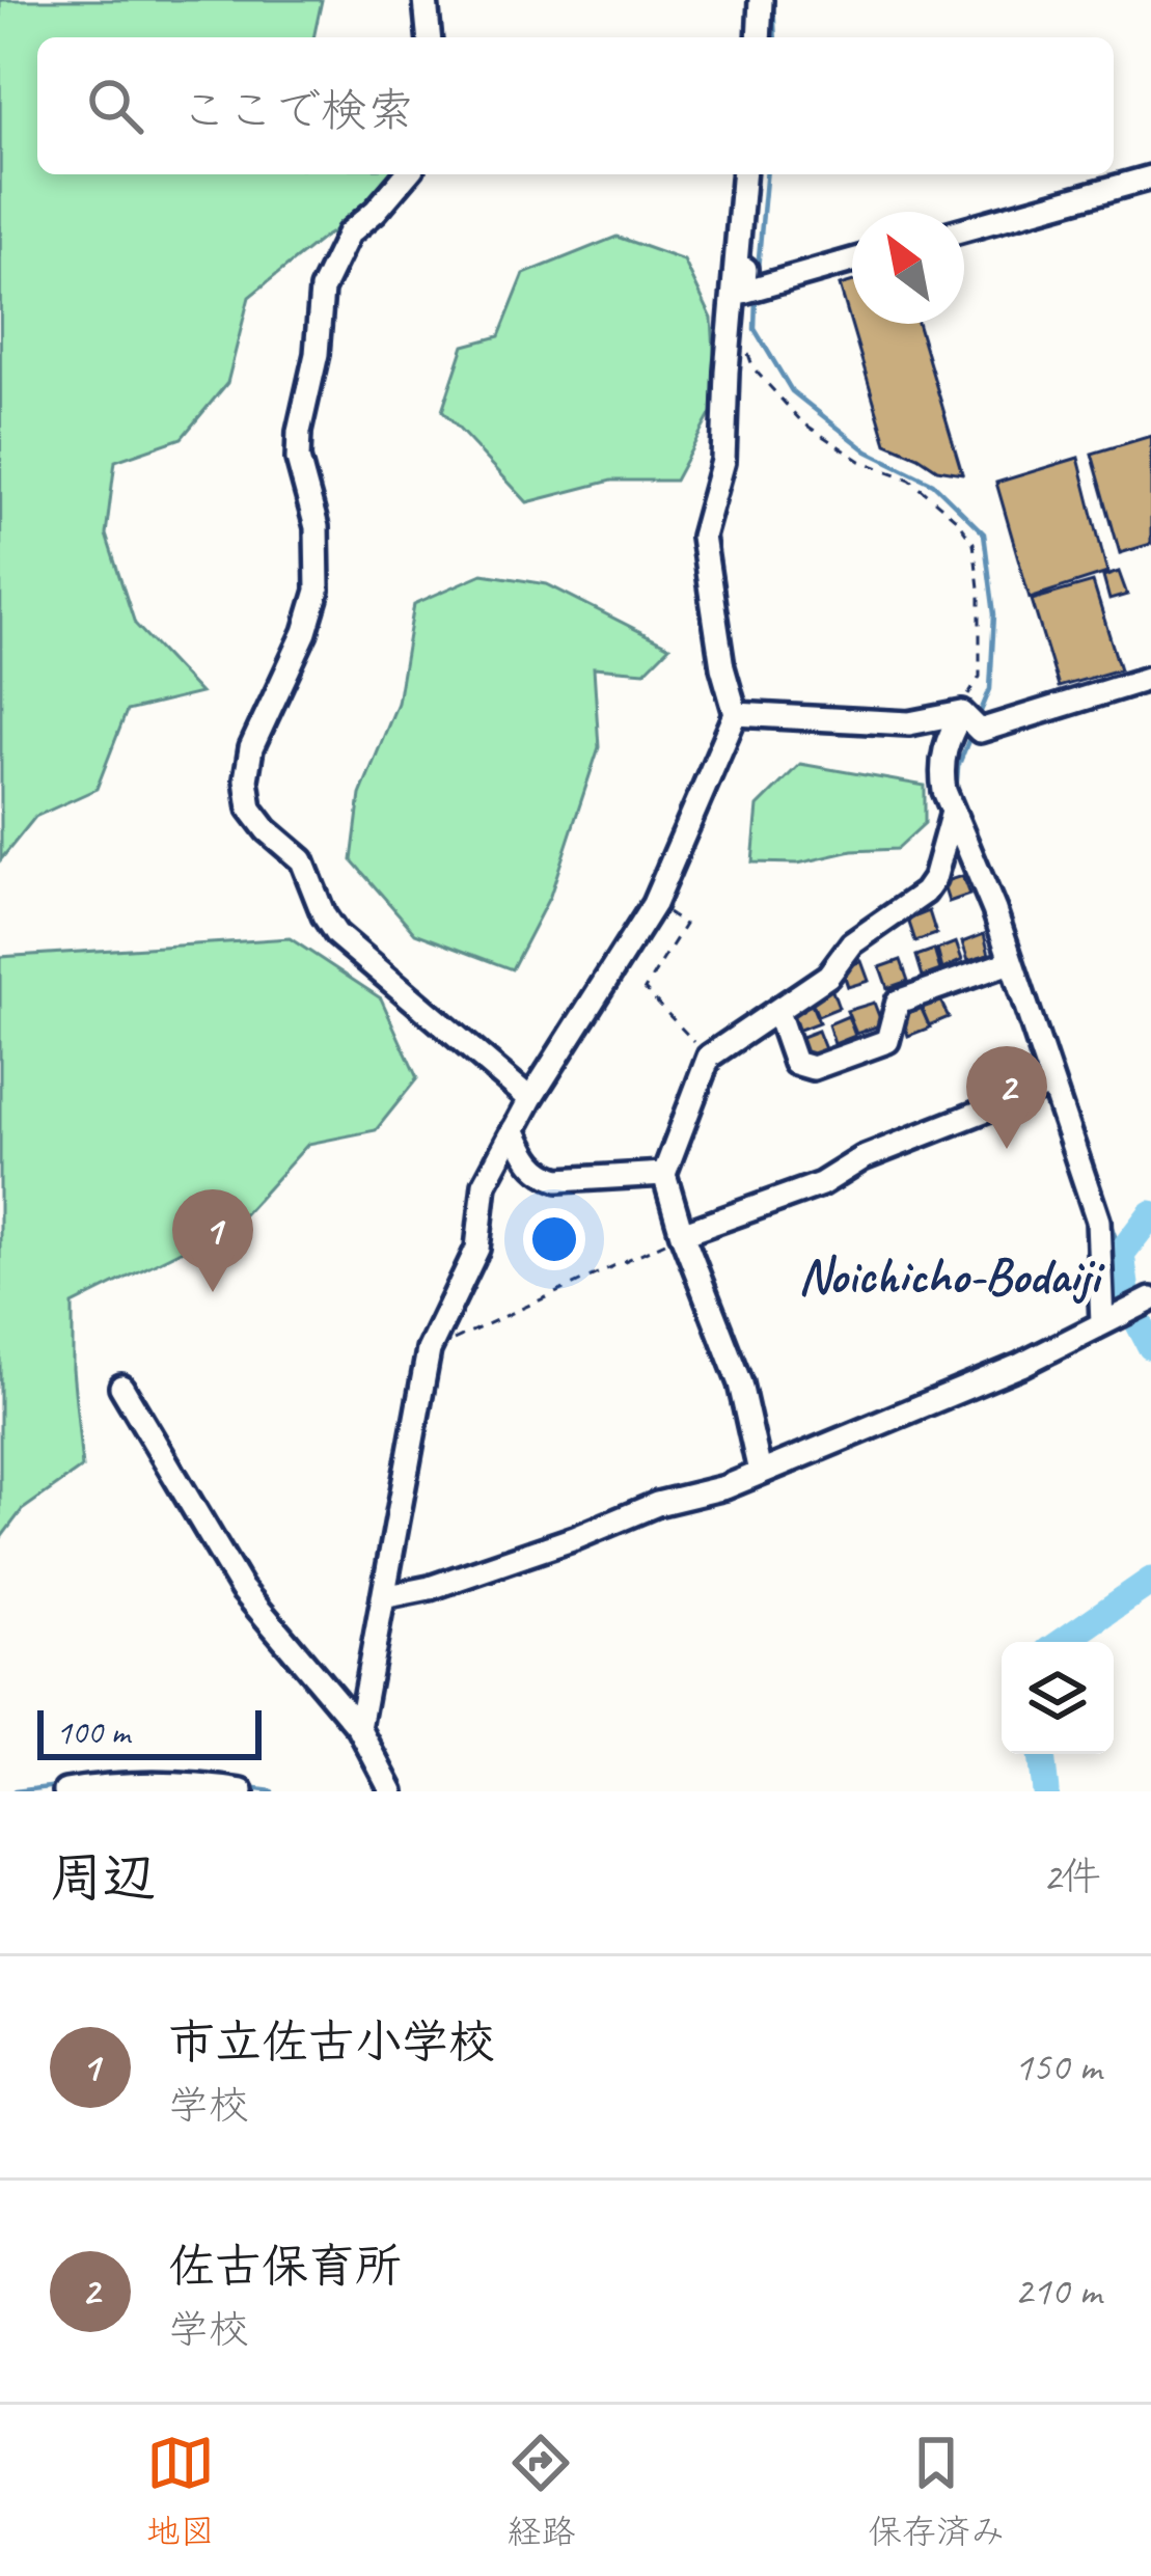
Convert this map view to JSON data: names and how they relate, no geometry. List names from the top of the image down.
{
  "districts": ["Noichicho-Bodaiji"],
  "scale_bar": "100 m",
  "north": "top left",
  "page": {
    "search": "ここで検索",
    "pins": ["2", "1"],
    "scale": "100 m",
    "heading": ["周辺", "2件"],
    "list": [
      {
        "mark": "1",
        "name": "市立佐古小学校",
        "note": "学校",
        "value": "150 m"
      },
      {
        "mark": "2",
        "name": "佐古保育所",
        "note": "学校",
        "value": "210 m"
      }
    ],
    "nav": ["地図", "経路", "保存済み"]
  }
}
